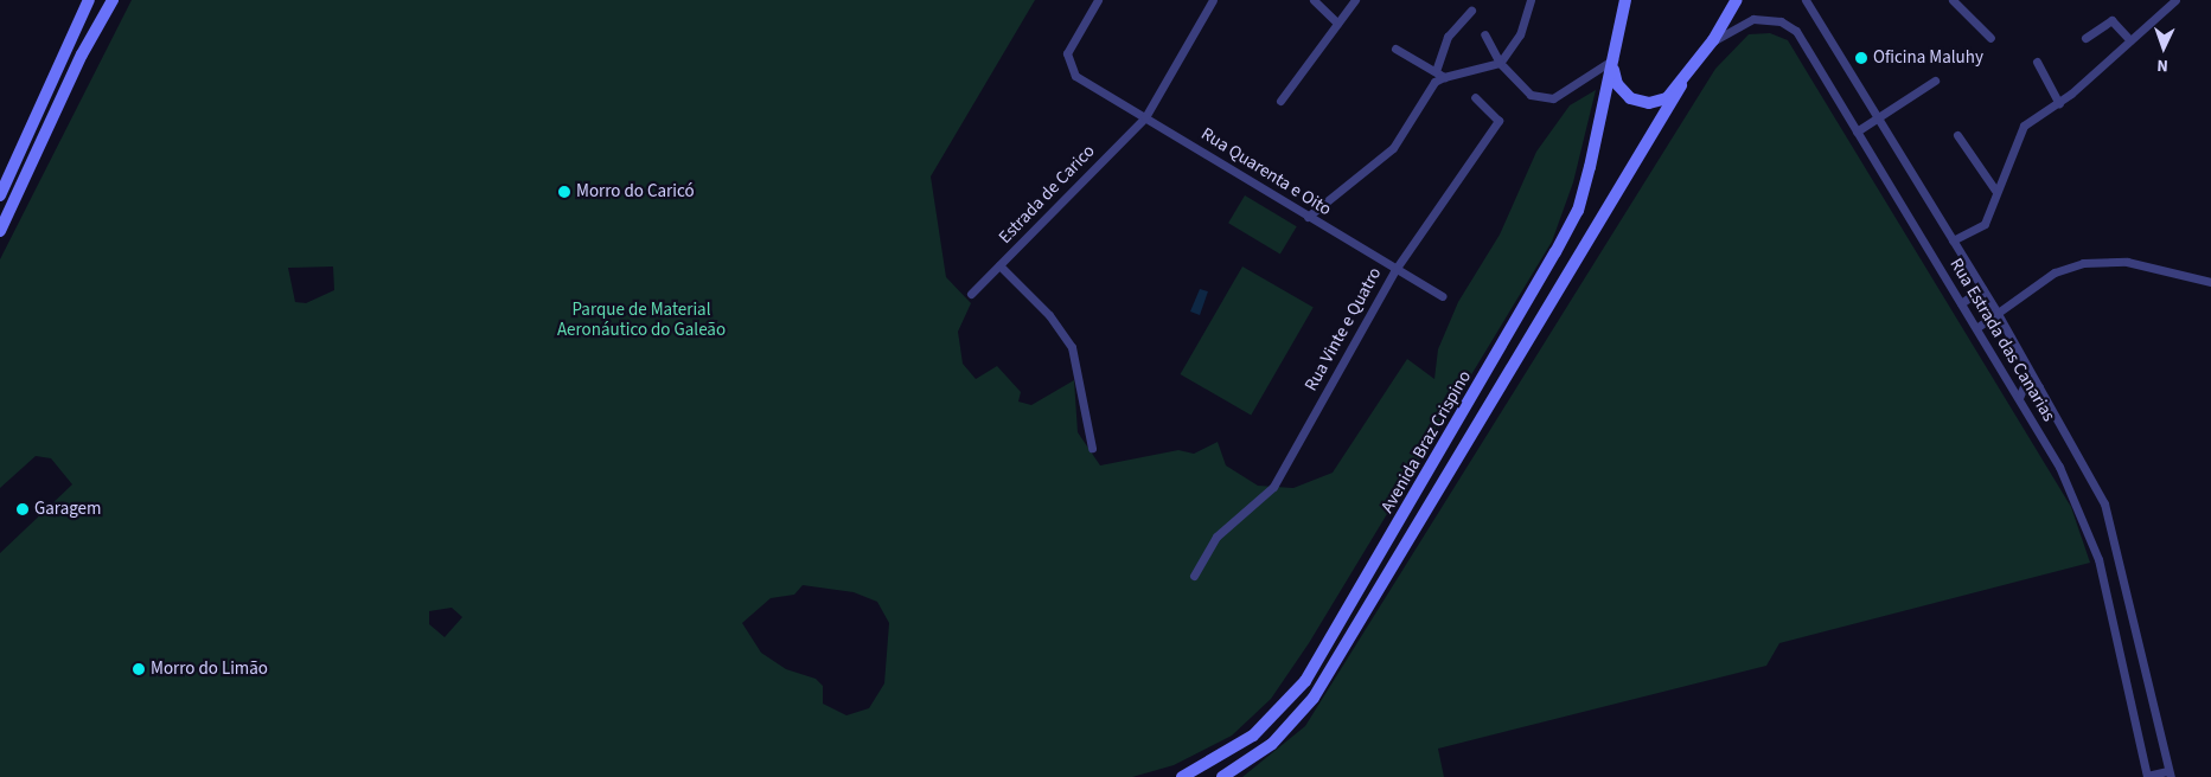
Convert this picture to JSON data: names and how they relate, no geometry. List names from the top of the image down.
{
  "streets": {
    "main road": ["Avenida Braz Crispino"],
    "street": [
      "Rua Quarenta e Oito",
      "Estrada de Carico",
      "Rua Vinte e Quatro",
      "Rua Estrada das Canarias"
    ]
  },
  "crossings": [
    ["Rua Quarenta e Oito", "Estrada de Carico"],
    ["Rua Quarenta e Oito", "Rua Vinte e Quatro"],
    ["Rua Estrada das Canarias", "Avenida Braz Crispino"]
  ],
  "parks": ["Parque de Material Aeronáutico do Galeão"],
  "places": [
    "Oficina Maluhy",
    "Morro do Caricó",
    "Garagem",
    "Morro do Limão"
  ],
  "north": "bottom"
}
